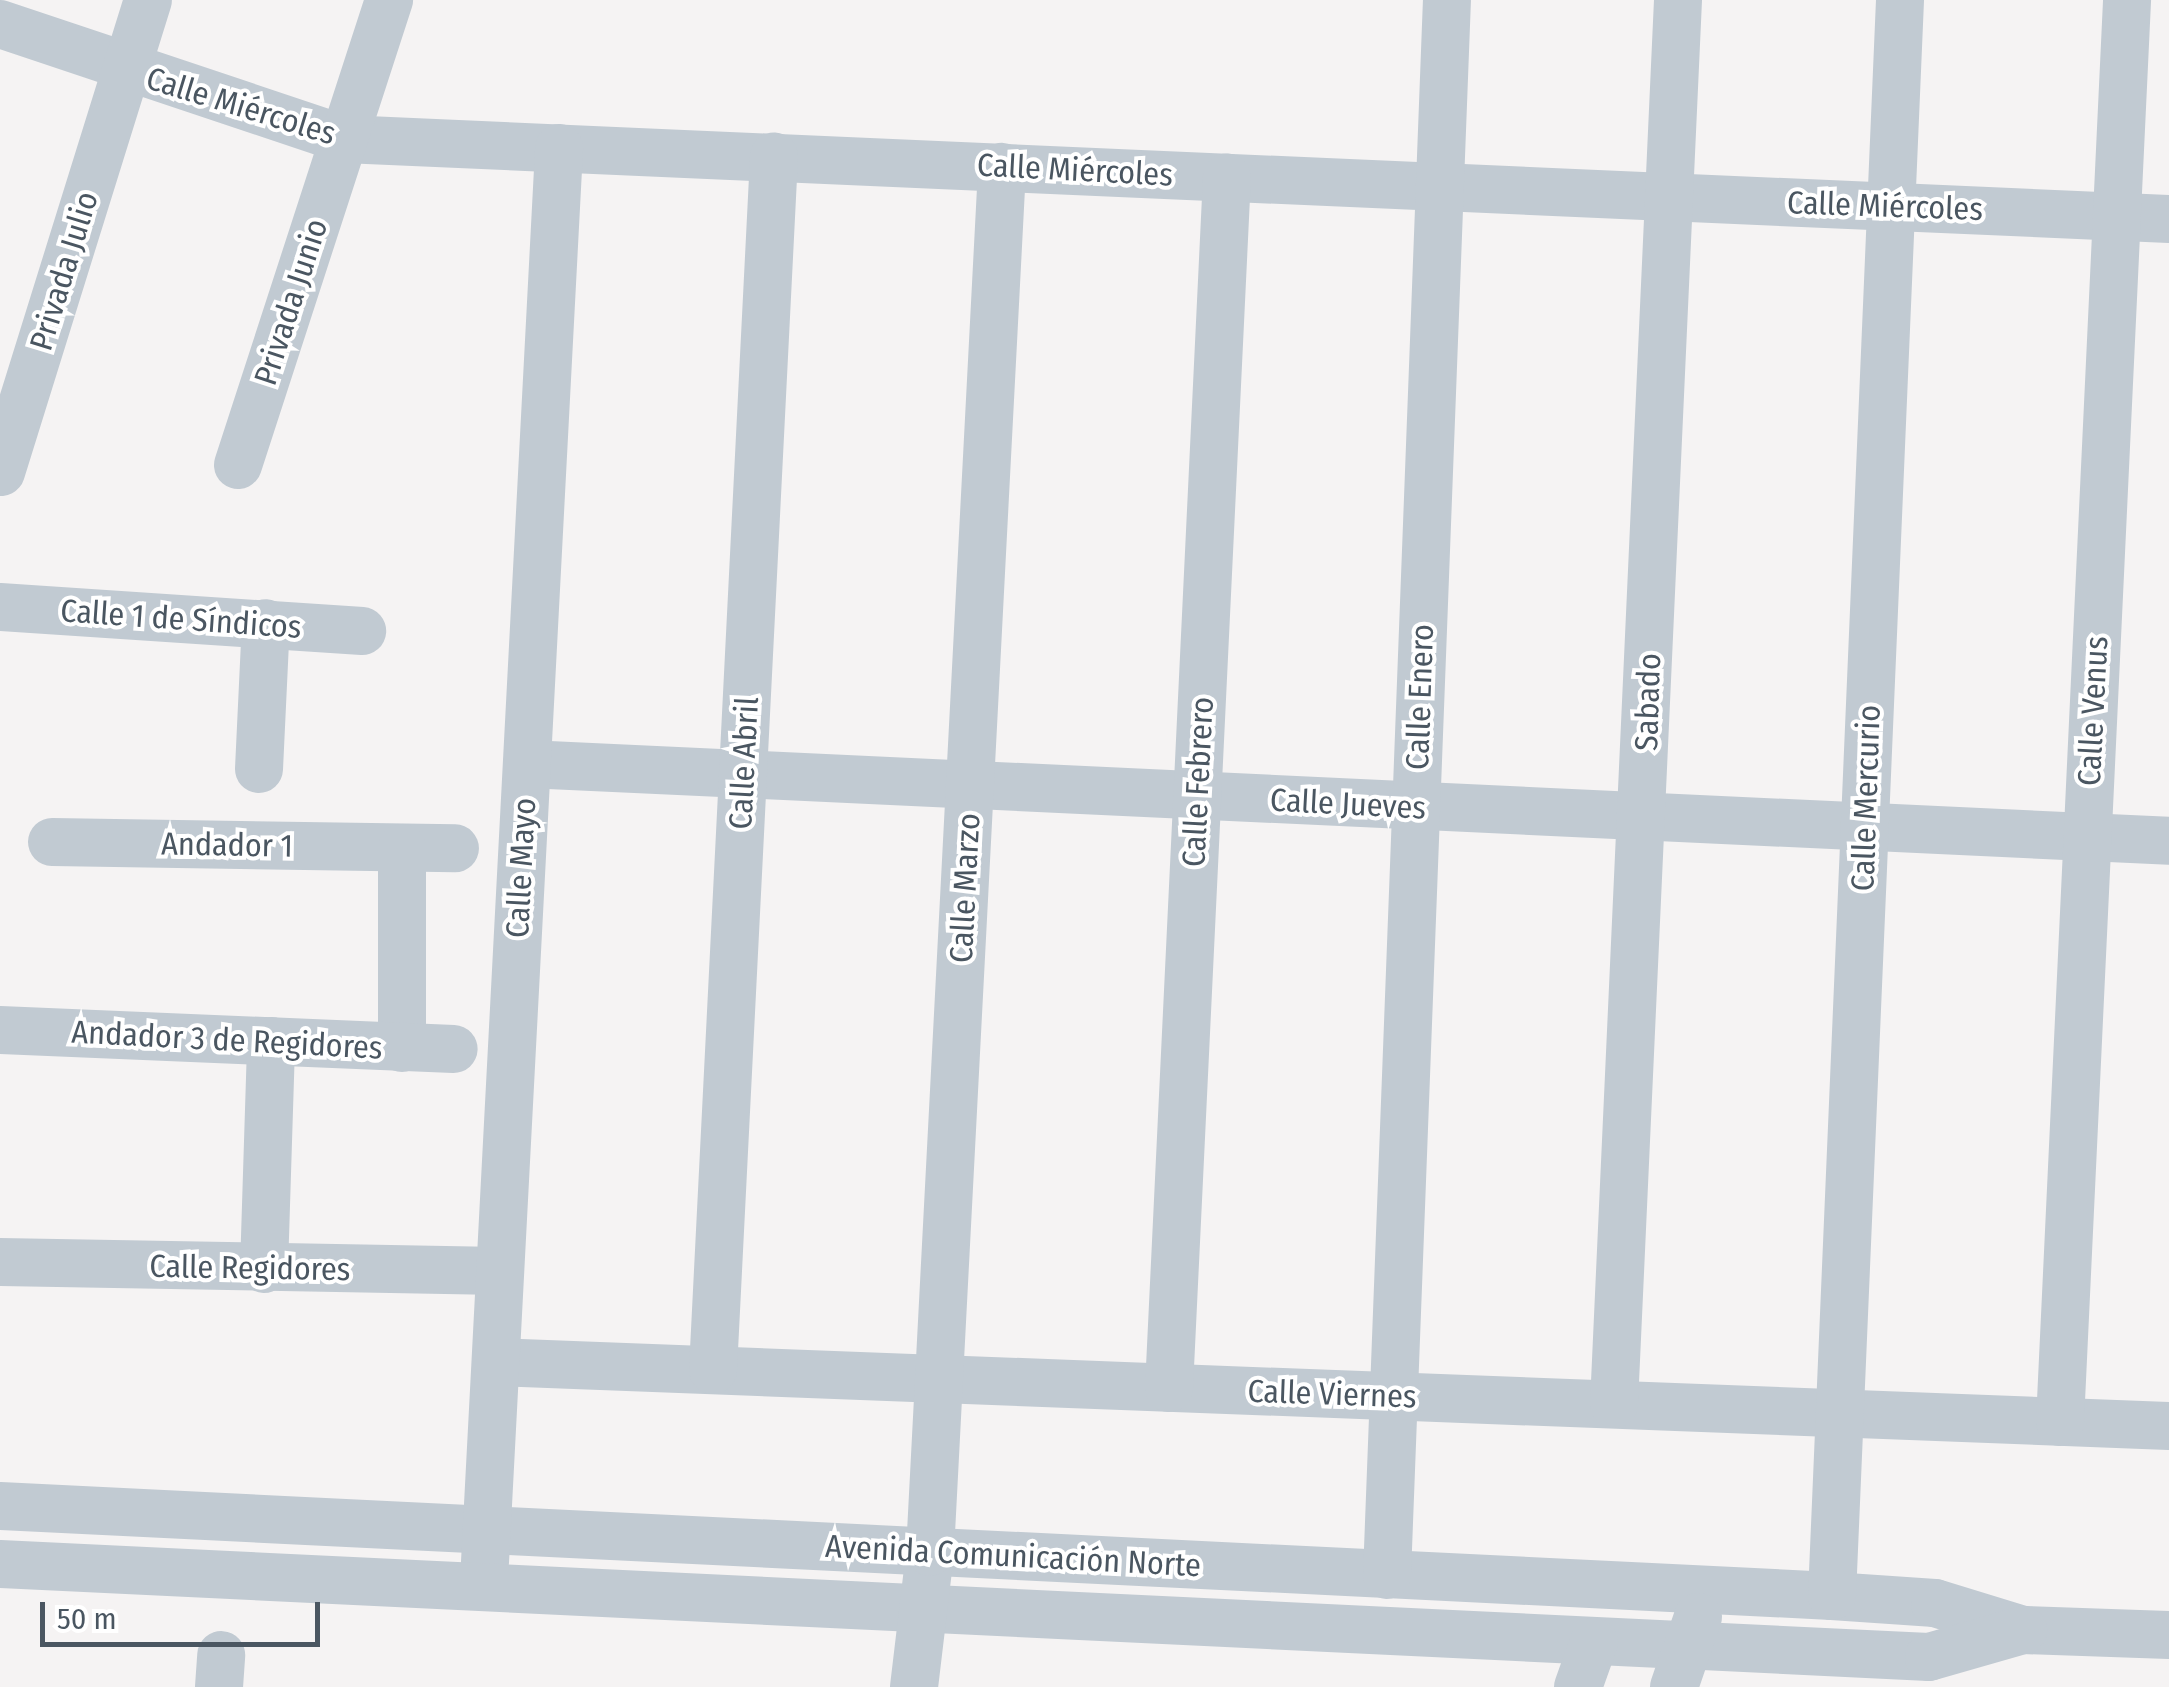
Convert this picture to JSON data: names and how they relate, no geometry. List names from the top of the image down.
{
  "streets": {
    "street": [
      "Calle Miércoles",
      "Privada Julio",
      "Privada Junio",
      "Calle 1 de Síndicos",
      "Calle Enero",
      "Sabado",
      "Calle Venus",
      "Calle Abril",
      "Calle Febrero",
      "Calle Mercurio",
      "Calle Jueves",
      "Andador 1",
      "Calle Mayo",
      "Calle Marzo",
      "Andador 3 de Regidores",
      "Calle Regidores",
      "Calle Viernes",
      "Avenida Comunicación Norte"
    ]
  },
  "crossings": [
    ["Calle Miércoles", "Privada Julio"],
    ["Calle Miércoles", "Privada Junio"],
    ["Calle Miércoles", "Calle Enero"],
    ["Calle Miércoles", "Sabado"],
    ["Calle Miércoles", "Calle Venus"],
    ["Calle Miércoles", "Calle Abril"],
    ["Calle Miércoles", "Calle Febrero"],
    ["Calle Miércoles", "Calle Mercurio"],
    ["Calle Miércoles", "Calle Mayo"],
    ["Calle Miércoles", "Calle Marzo"],
    ["Calle Enero", "Calle Jueves"],
    ["Calle Enero", "Calle Viernes"],
    ["Calle Enero", "Avenida Comunicación Norte"],
    ["Sabado", "Calle Jueves"],
    ["Sabado", "Calle Viernes"],
    ["Calle Venus", "Calle Jueves"],
    ["Calle Venus", "Calle Viernes"],
    ["Calle Abril", "Calle Jueves"],
    ["Calle Abril", "Calle Viernes"],
    ["Calle Febrero", "Calle Jueves"],
    ["Calle Febrero", "Calle Viernes"],
    ["Calle Mercurio", "Calle Jueves"],
    ["Calle Mercurio", "Calle Viernes"],
    ["Calle Mercurio", "Avenida Comunicación Norte"],
    ["Calle Jueves", "Calle Mayo"],
    ["Calle Jueves", "Calle Marzo"],
    ["Calle Mayo", "Calle Regidores"],
    ["Calle Mayo", "Calle Viernes"],
    ["Calle Mayo", "Avenida Comunicación Norte"],
    ["Calle Marzo", "Calle Viernes"],
    ["Calle Marzo", "Avenida Comunicación Norte"]
  ],
  "scale_bar": "50 m"
}
